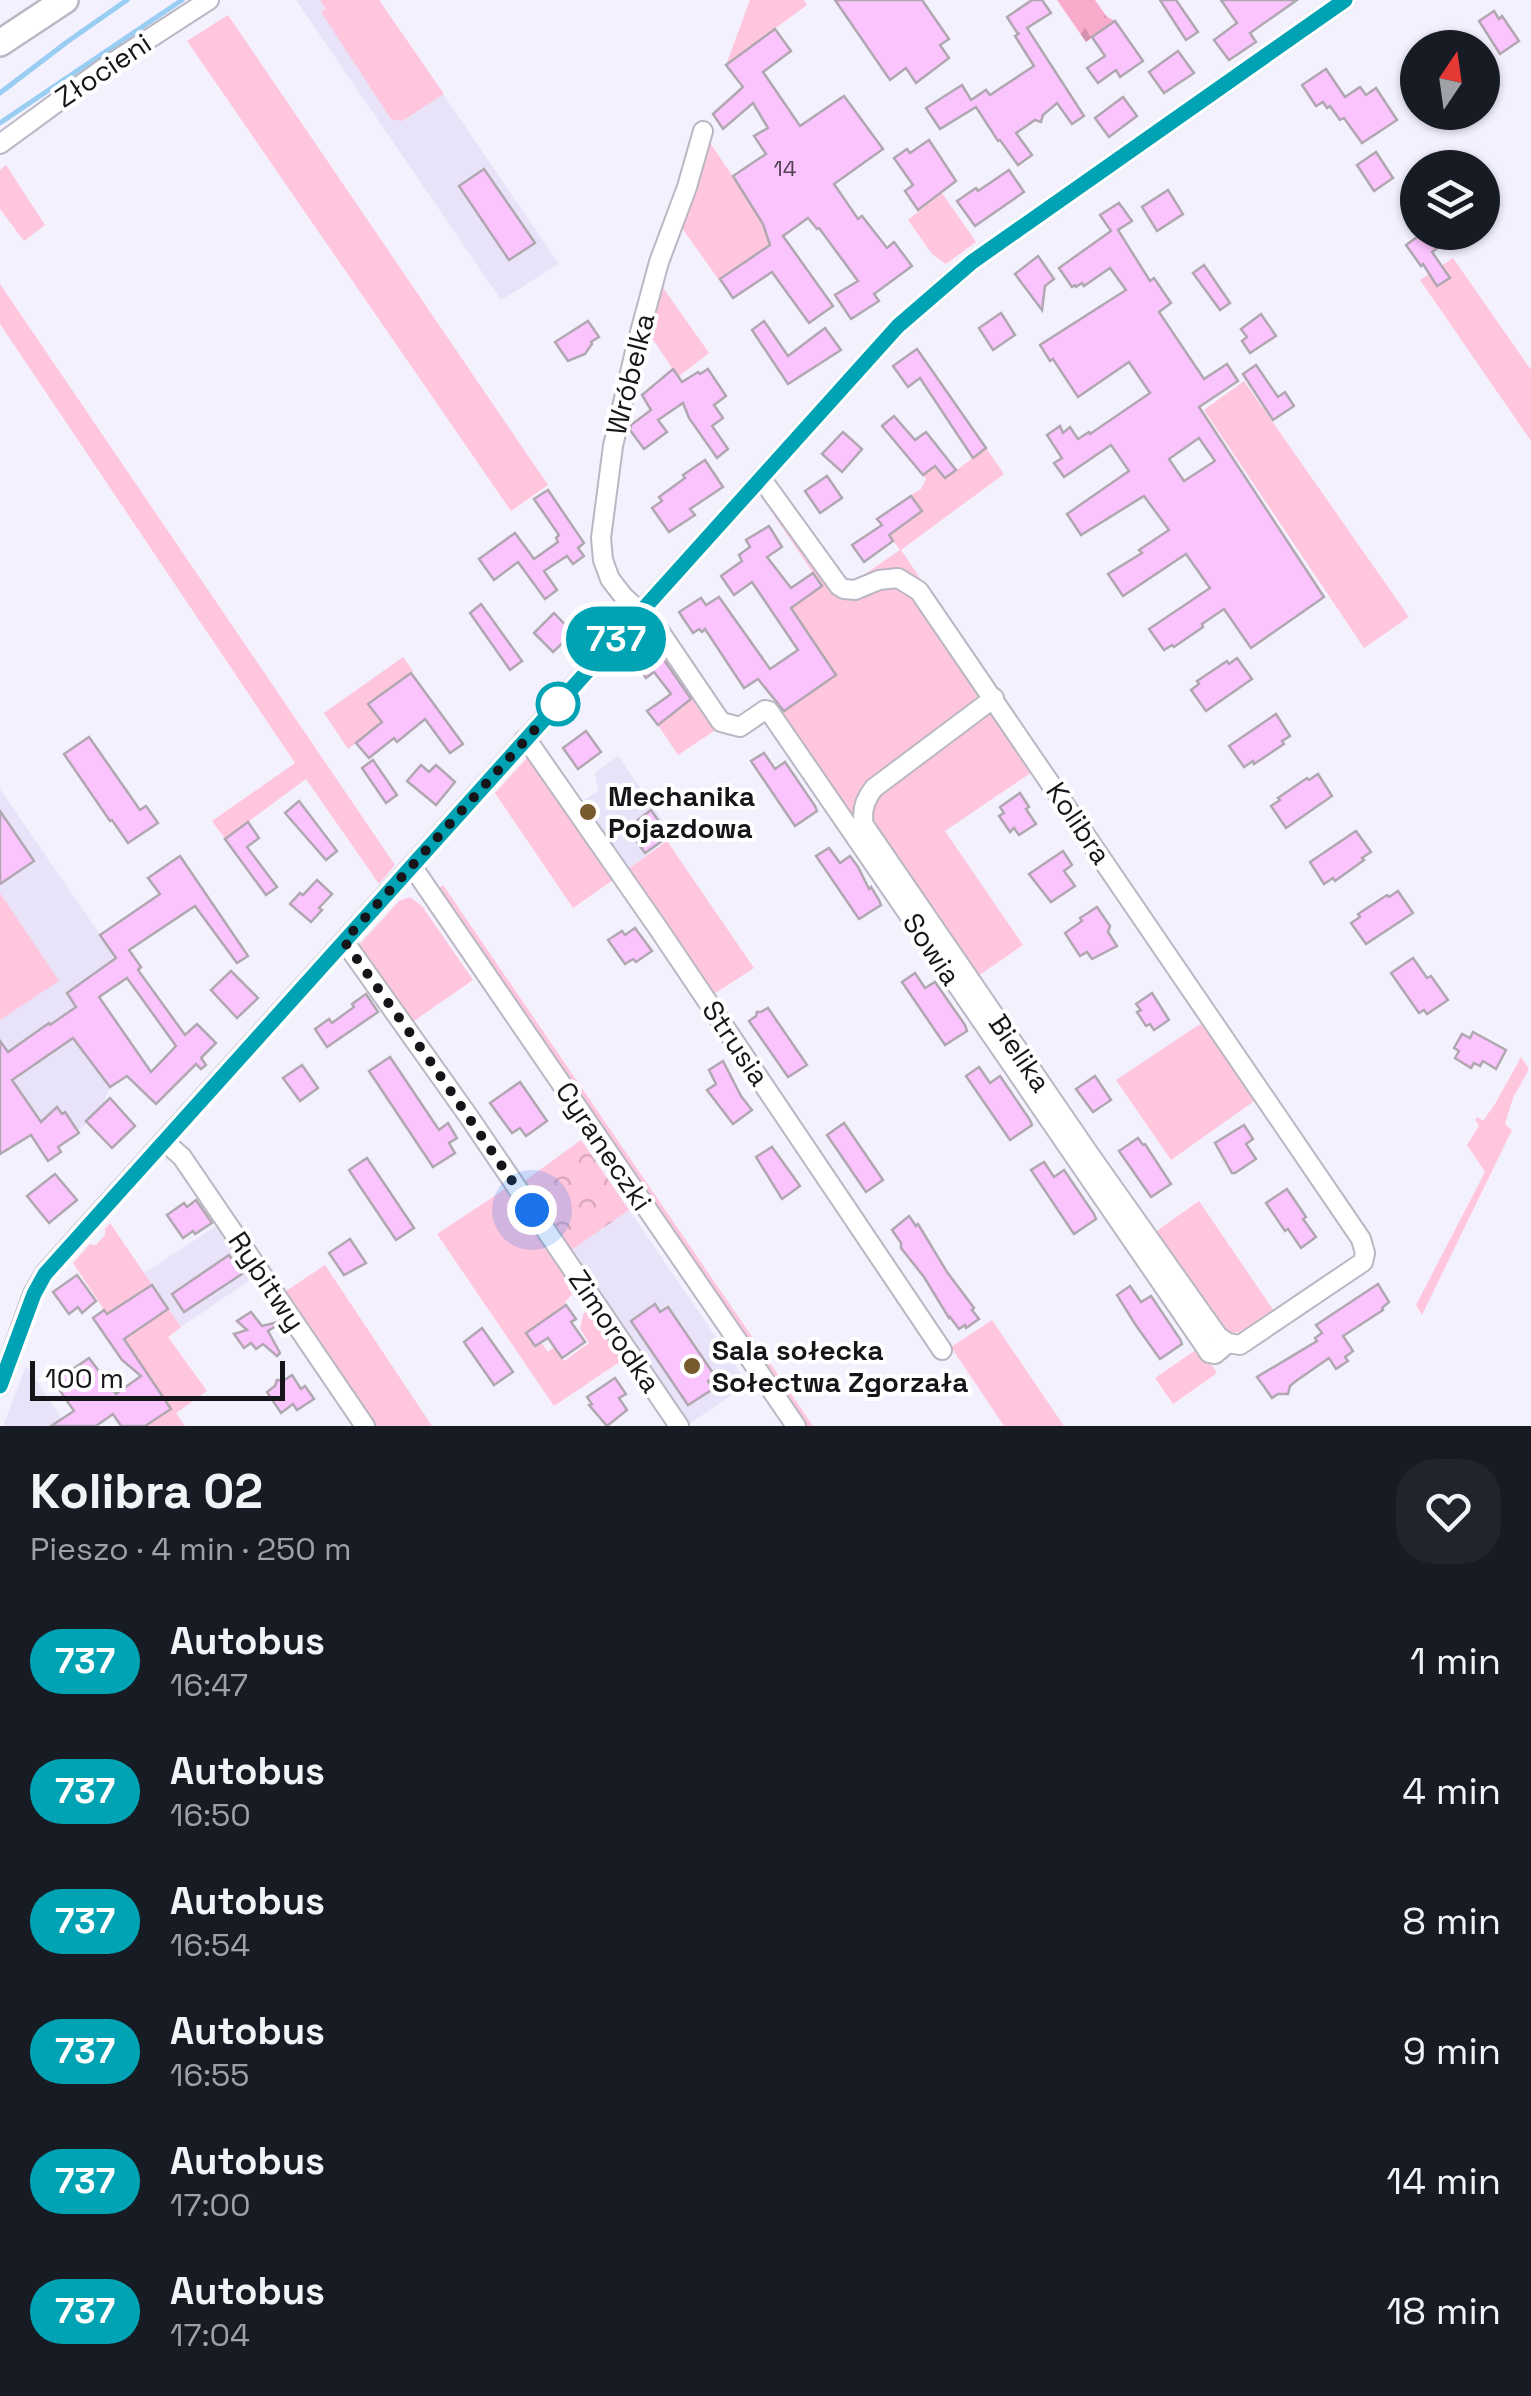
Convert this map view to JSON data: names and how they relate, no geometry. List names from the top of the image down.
{
  "streets": {
    "street": [
      "Złocieni",
      "Wróbelka",
      "Kolibra",
      "Sowia",
      "Strusia",
      "Bielika",
      "Cyraneczki",
      "Rybitwy",
      "Zimorodka"
    ]
  },
  "crossings": [
    ["Wróbelka", "Sowia"],
    ["Kolibra", "Sowia"],
    ["Kolibra", "Bielika"],
    ["Sowia", "Bielika"]
  ],
  "places": ["Mechanika Pojazdowa", "Sala sołecka Sołectwa Zgorzała"],
  "lines": ["bus line 737"],
  "house_numbers": ["14"],
  "scale_bar": "100 m",
  "north": "top",
  "page": {
    "on_map": "737",
    "scale": "100 m",
    "heading": ["Kolibra 02", "Pieszo · 4 min · 250 m"],
    "list": [
      {
        "mark": "737",
        "name": "Autobus",
        "note": "16:47",
        "value": "1 min"
      },
      {
        "mark": "737",
        "name": "Autobus",
        "note": "16:50",
        "value": "4 min"
      },
      {
        "mark": "737",
        "name": "Autobus",
        "note": "16:54",
        "value": "8 min"
      },
      {
        "mark": "737",
        "name": "Autobus",
        "note": "16:55",
        "value": "9 min"
      },
      {
        "mark": "737",
        "name": "Autobus",
        "note": "17:00",
        "value": "14 min"
      },
      {
        "mark": "737",
        "name": "Autobus",
        "note": "17:04",
        "value": "18 min"
      }
    ]
  }
}
